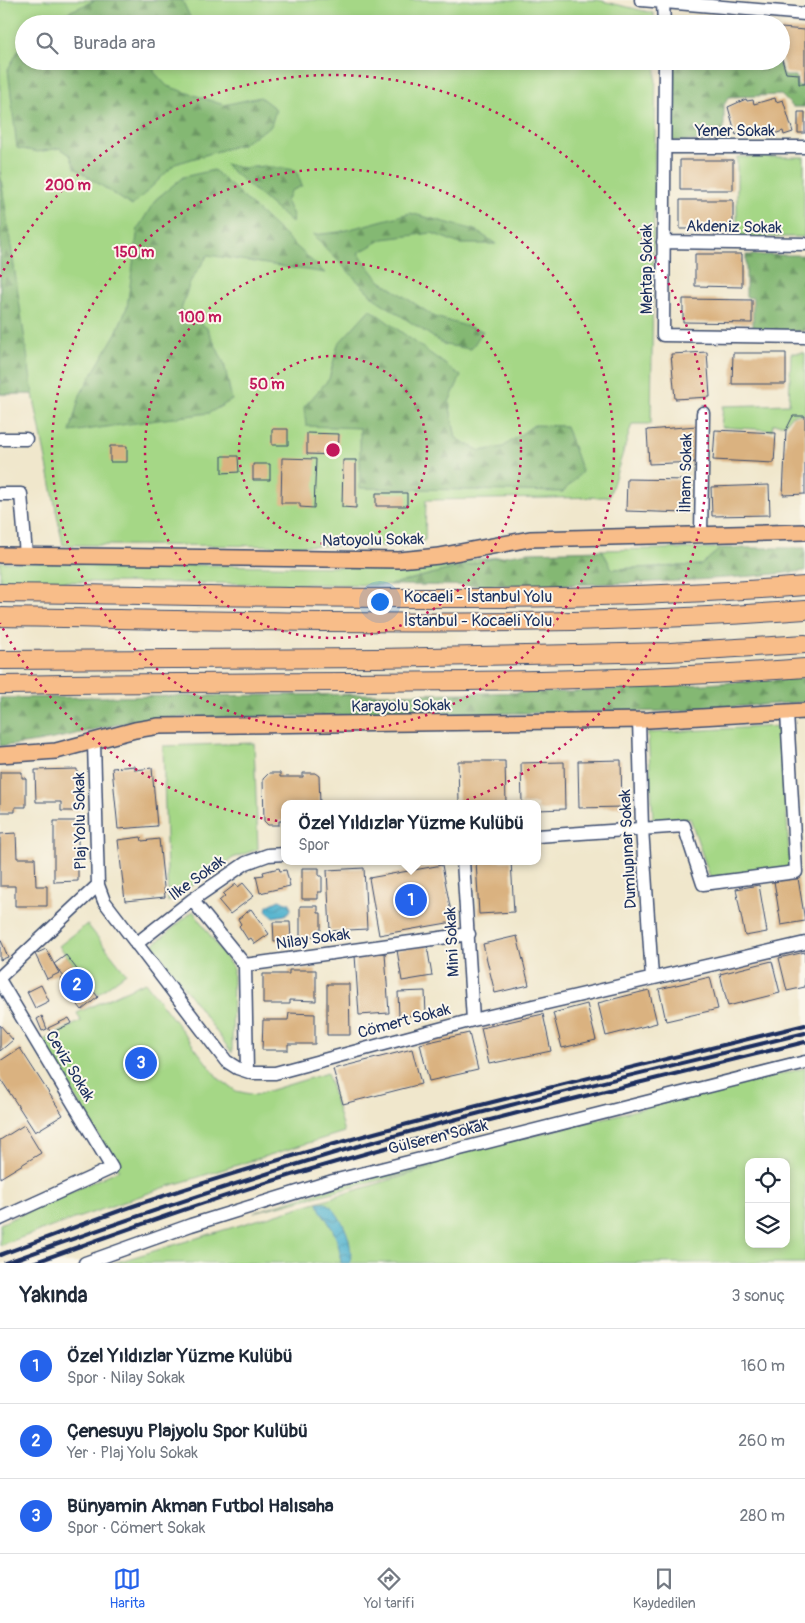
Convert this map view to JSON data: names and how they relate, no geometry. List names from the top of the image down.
{
  "streets": {
    "highway": ["Kocaeli - İstanbul Yolu", "İstanbul - Kocaeli Yolu"],
    "main road": ["Natoyolu Sokak", "Karayolu Sokak"],
    "street": [
      "Yener Sokak",
      "Akdeniz Sokak",
      "Mehtap Sokak",
      "İlham Sokak",
      "Plaj Yolu Sokak",
      "Dumlupınar Sokak",
      "İlke Sokak",
      "Nilay Sokak",
      "Mini Sokak",
      "Cömert Sokak",
      "Ceviz Sokak",
      "Gülseren Sokak"
    ]
  },
  "crossings": [
    ["Yener Sokak", "Mehtap Sokak"],
    ["Akdeniz Sokak", "Mehtap Sokak"],
    ["İlham Sokak", "Natoyolu Sokak"],
    ["Karayolu Sokak", "Plaj Yolu Sokak"],
    ["Karayolu Sokak", "Dumlupınar Sokak"],
    ["Plaj Yolu Sokak", "Cömert Sokak"],
    ["Dumlupınar Sokak", "Cömert Sokak"],
    ["İlke Sokak", "Cömert Sokak"],
    ["Nilay Sokak", "Mini Sokak"],
    ["Mini Sokak", "Cömert Sokak"]
  ],
  "page": {
    "search": "Burada ara",
    "popup": ["Özel Yıldızlar Yüzme Kulübü", "Spor"],
    "pins": ["1", "2", "3"],
    "heading": ["Yakında", "3 sonuç"],
    "list": [
      {
        "mark": "1",
        "name": "Özel Yıldızlar Yüzme Kulübü",
        "note": "Spor · Nilay Sokak",
        "value": "160 m"
      },
      {
        "mark": "2",
        "name": "Çenesuyu Plajyolu Spor Kulübü",
        "note": "Yer · Plaj Yolu Sokak",
        "value": "260 m"
      },
      {
        "mark": "3",
        "name": "Bünyamin Akman Futbol Halısaha",
        "note": "Spor · Cömert Sokak",
        "value": "280 m"
      }
    ],
    "nav": ["Harita", "Yol tarifi", "Kaydedilen"]
  },
  "rings": [
    "200 m",
    "150 m",
    "100 m",
    "50 m"
  ]
}
